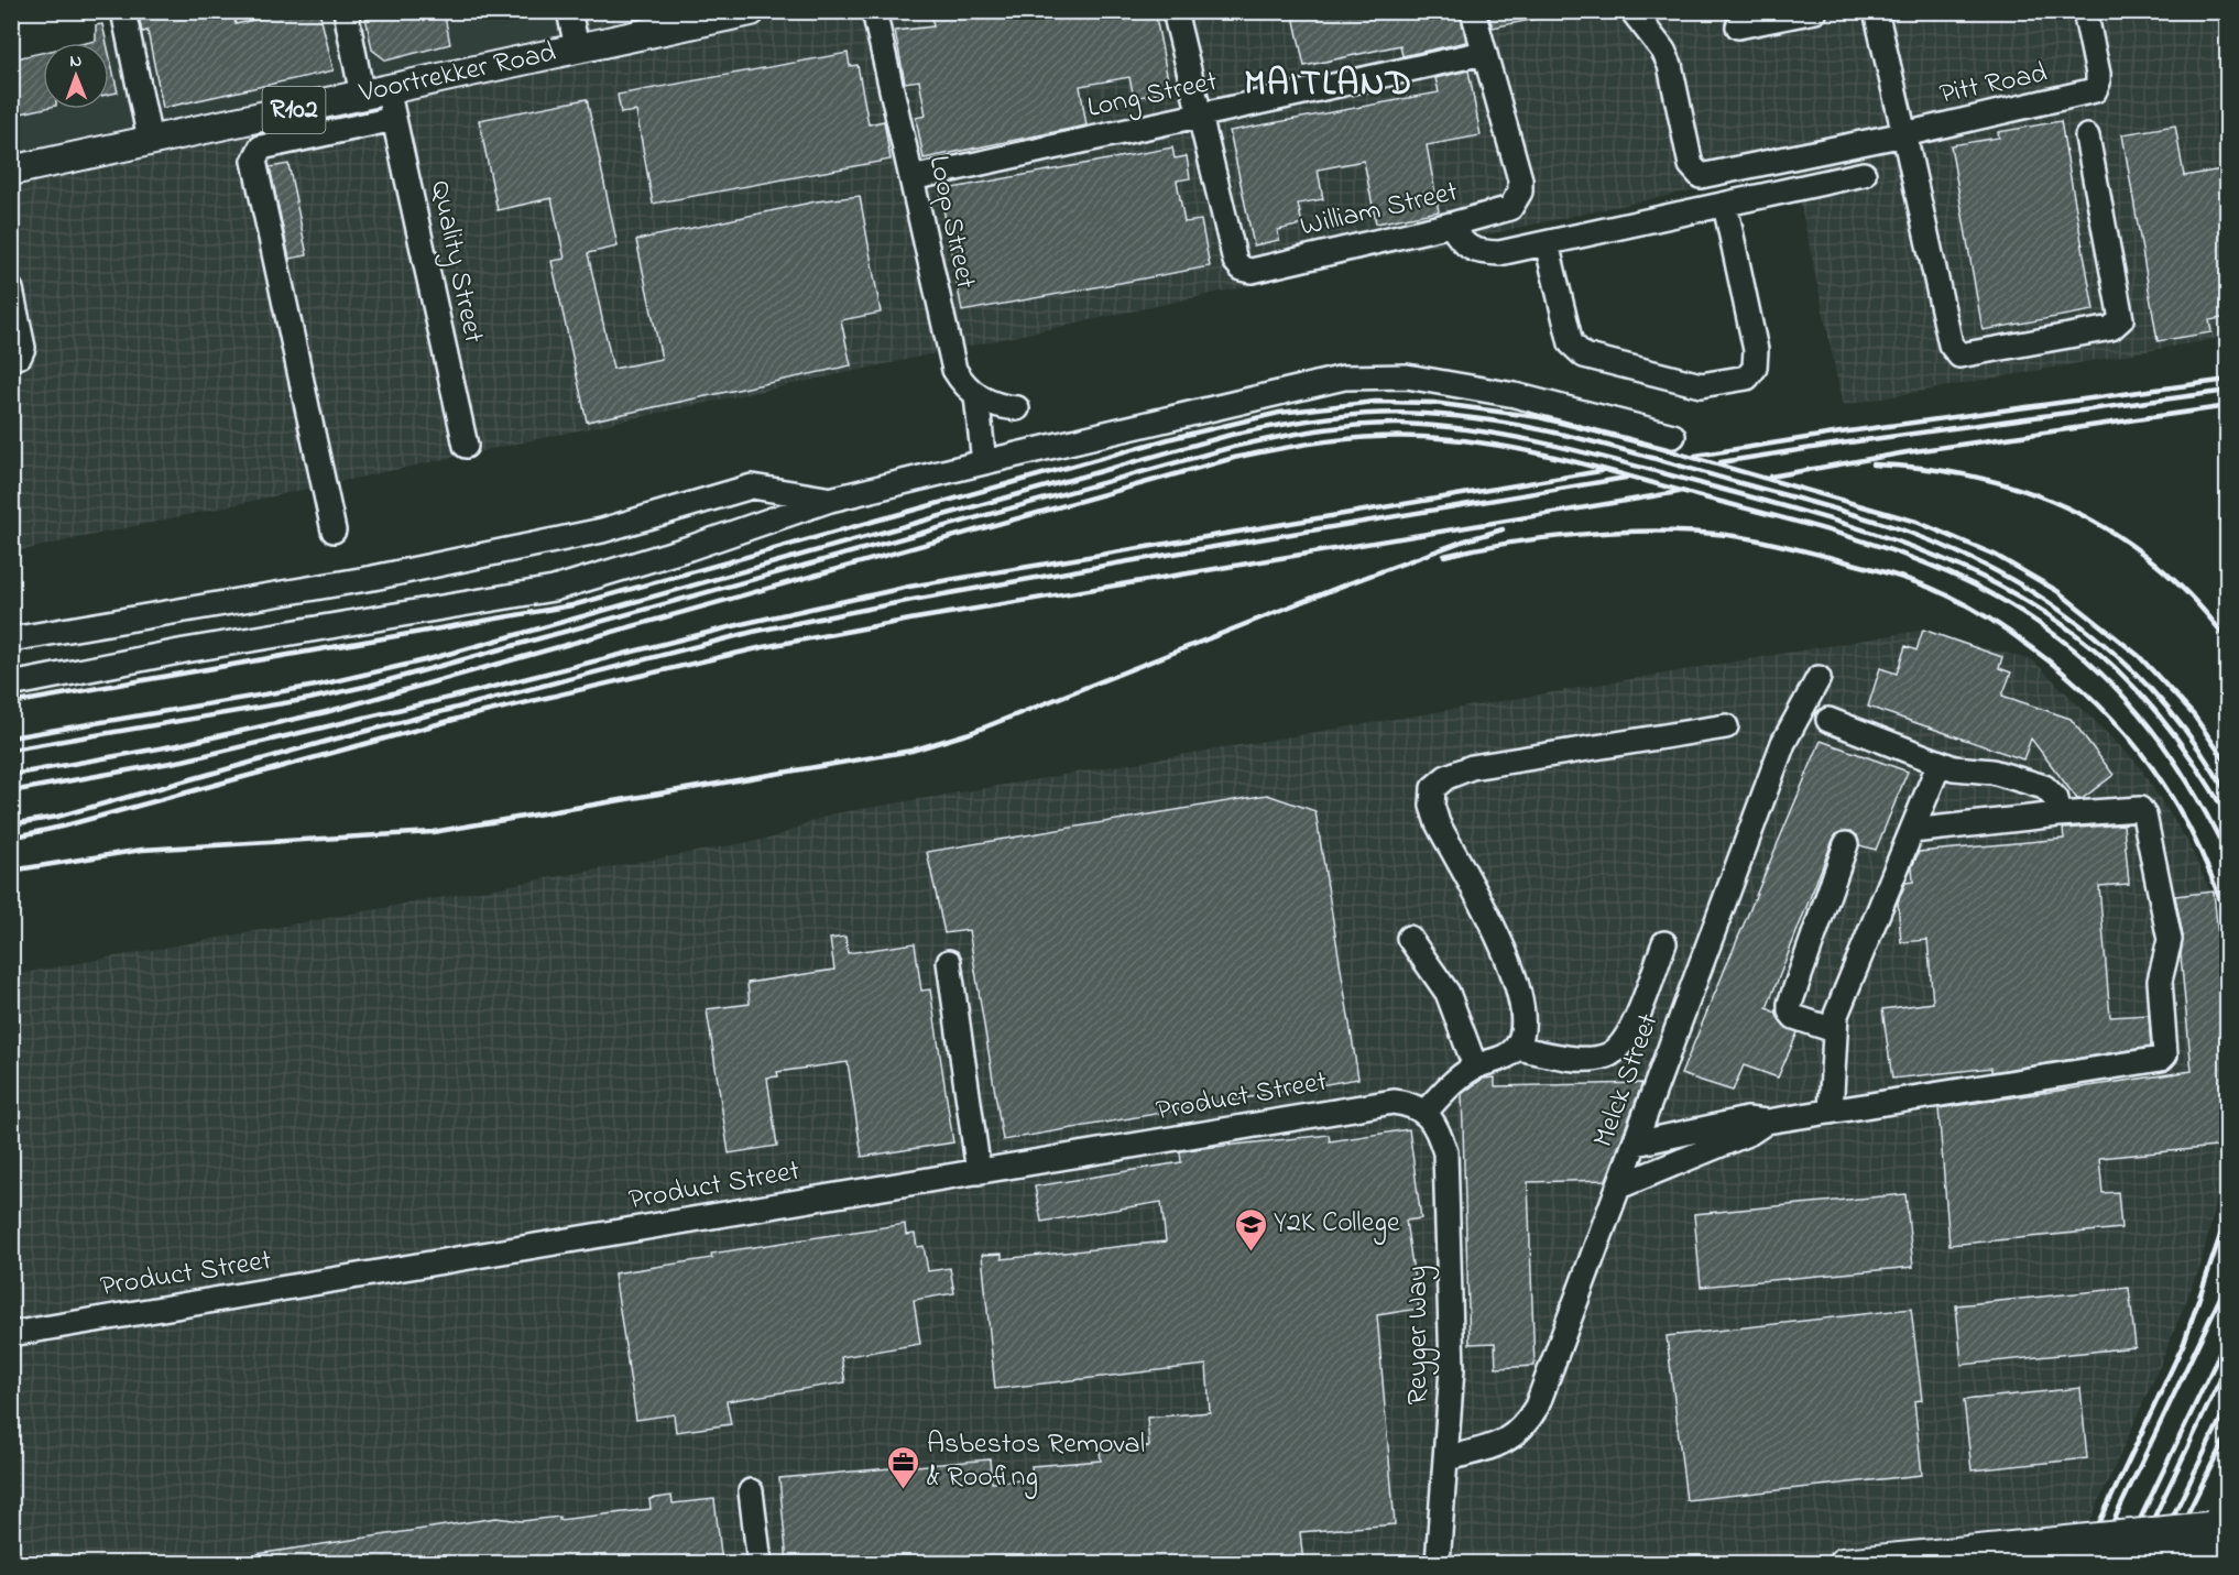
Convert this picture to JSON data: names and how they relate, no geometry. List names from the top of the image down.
{
  "streets": {
    "main road": ["Voortrekker Road", "R102"],
    "street": [
      "Pitt Road",
      "Long Street",
      "William Street",
      "Loop Street",
      "Quality Street",
      "Melck Street",
      "Product Street",
      "Reyger Way"
    ]
  },
  "crossings": [
    ["Voortrekker Road", "Quality Street"],
    ["Long Street", "William Street"],
    ["Long Street", "Loop Street"],
    ["Melck Street", "Reyger Way"],
    ["Product Street", "Reyger Way"]
  ],
  "districts": ["MAITLAND"],
  "places": {
    "school or university": ["Y2K College"],
    "office": ["Asbestos Removal & Roofing"]
  },
  "north": "top"
}
